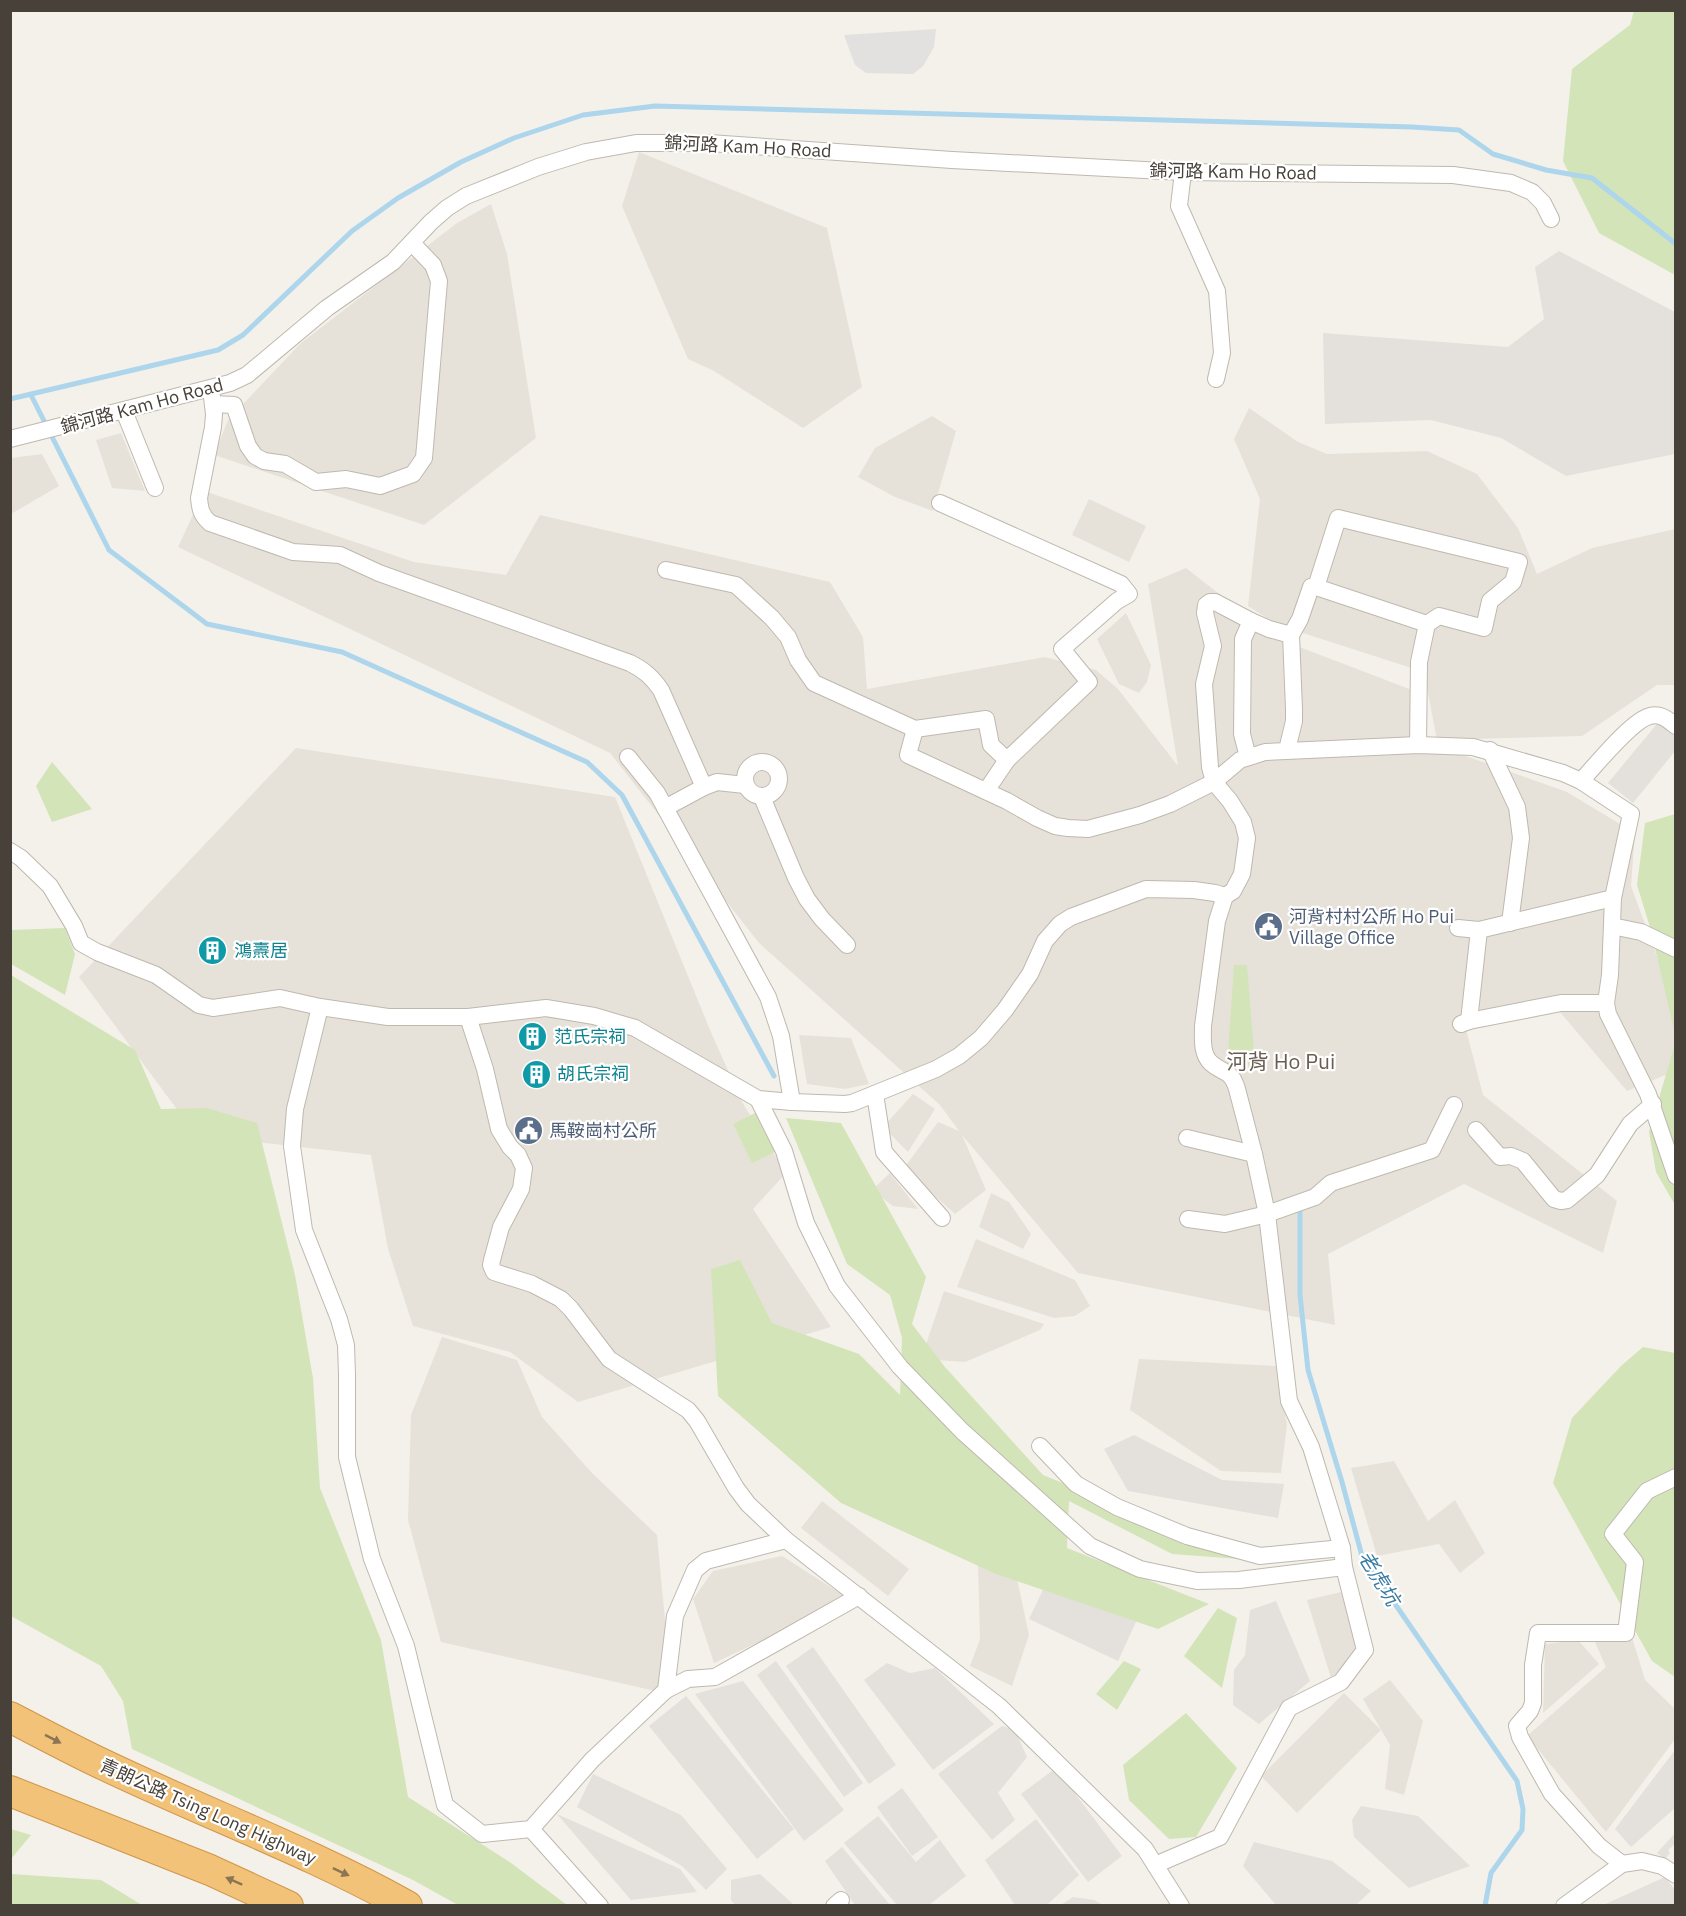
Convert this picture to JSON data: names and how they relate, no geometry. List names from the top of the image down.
{
  "streets": {
    "highway": ["青朗公路 Tsing Long Highway"],
    "street": ["錦河路 Kam Ho Road"]
  },
  "districts": ["河背 Ho Pui"],
  "water": ["老虎坑"],
  "places": {
    "public building": ["河背村村公所 Ho Pui Village Office", "馬鞍崗村公所"],
    "building": ["鴻燾居", "范氏宗祠", "胡氏宗祠"]
  }
}
